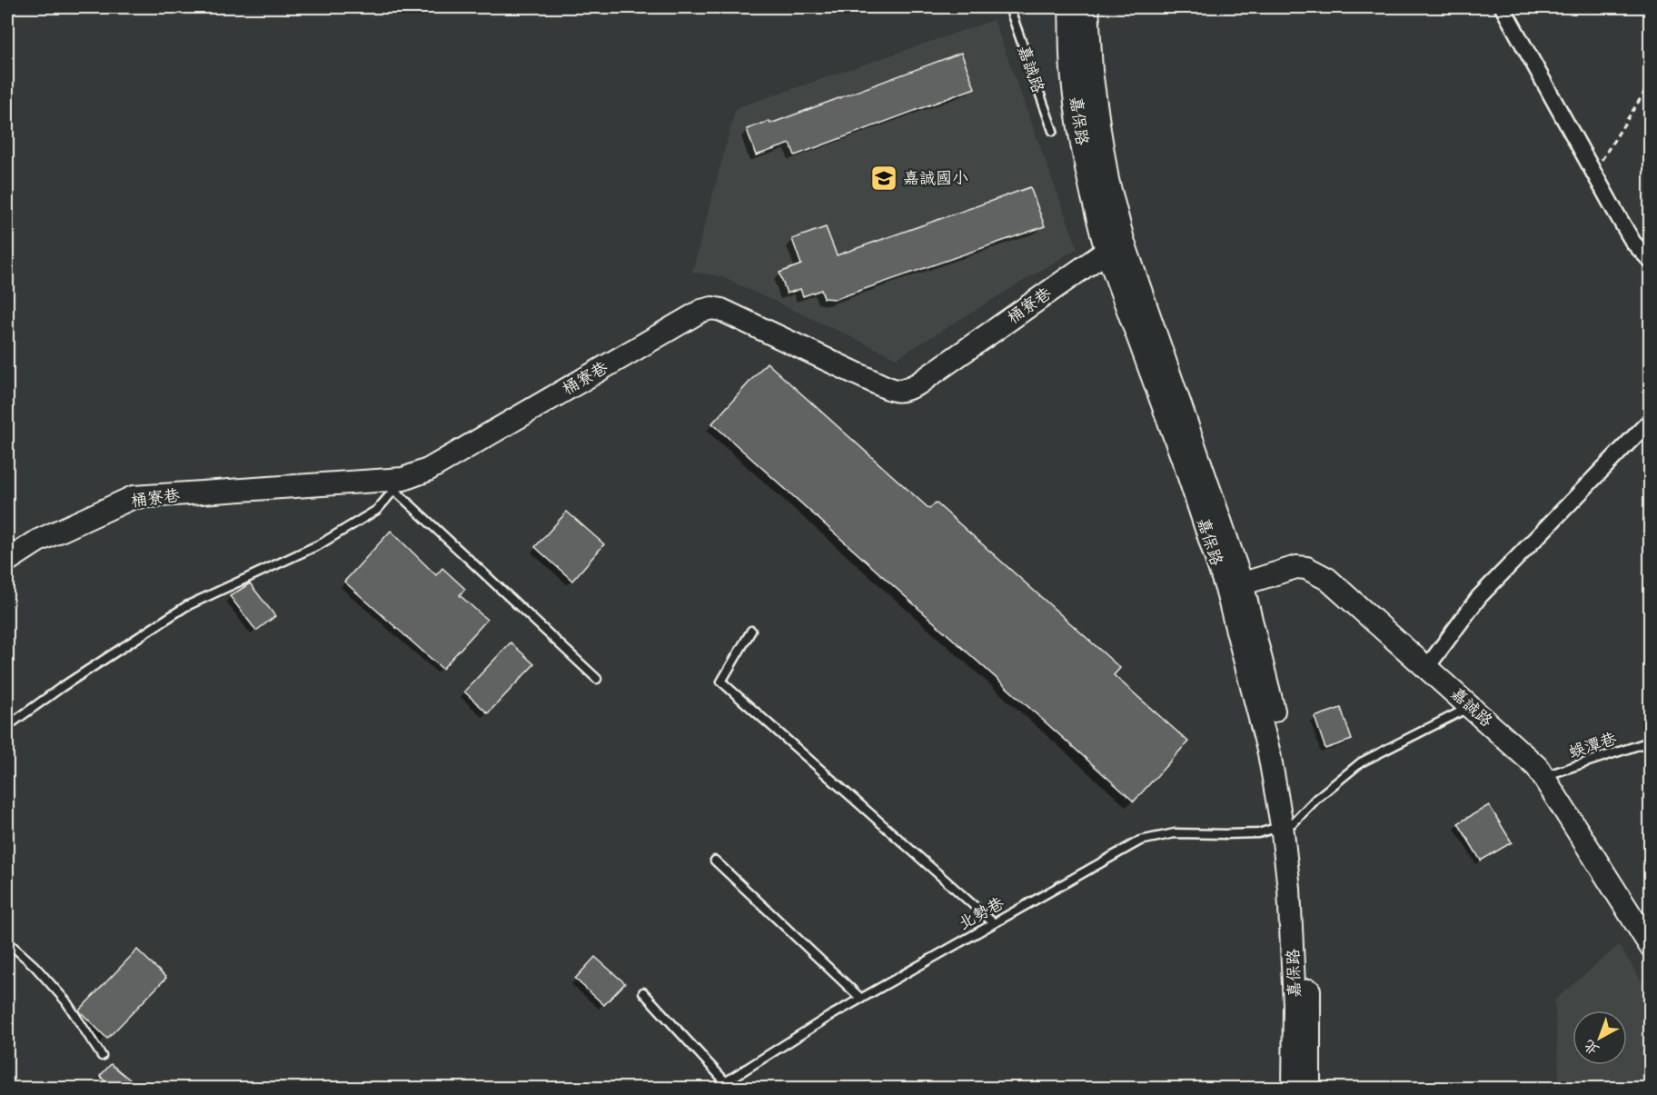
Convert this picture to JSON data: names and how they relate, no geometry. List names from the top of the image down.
{
  "streets": {
    "street": ["嘉誠路", "嘉保路", "桶寮巷"],
    "lane": ["蜈潭巷", "北勢巷"]
  },
  "crossings": [
    ["嘉誠路", "嘉保路"],
    ["嘉誠路", "蜈潭巷"],
    ["嘉保路", "桶寮巷"],
    ["嘉保路", "北勢巷"]
  ],
  "places": {
    "school or university": ["嘉誠國小"]
  },
  "north": "bottom left"
}
